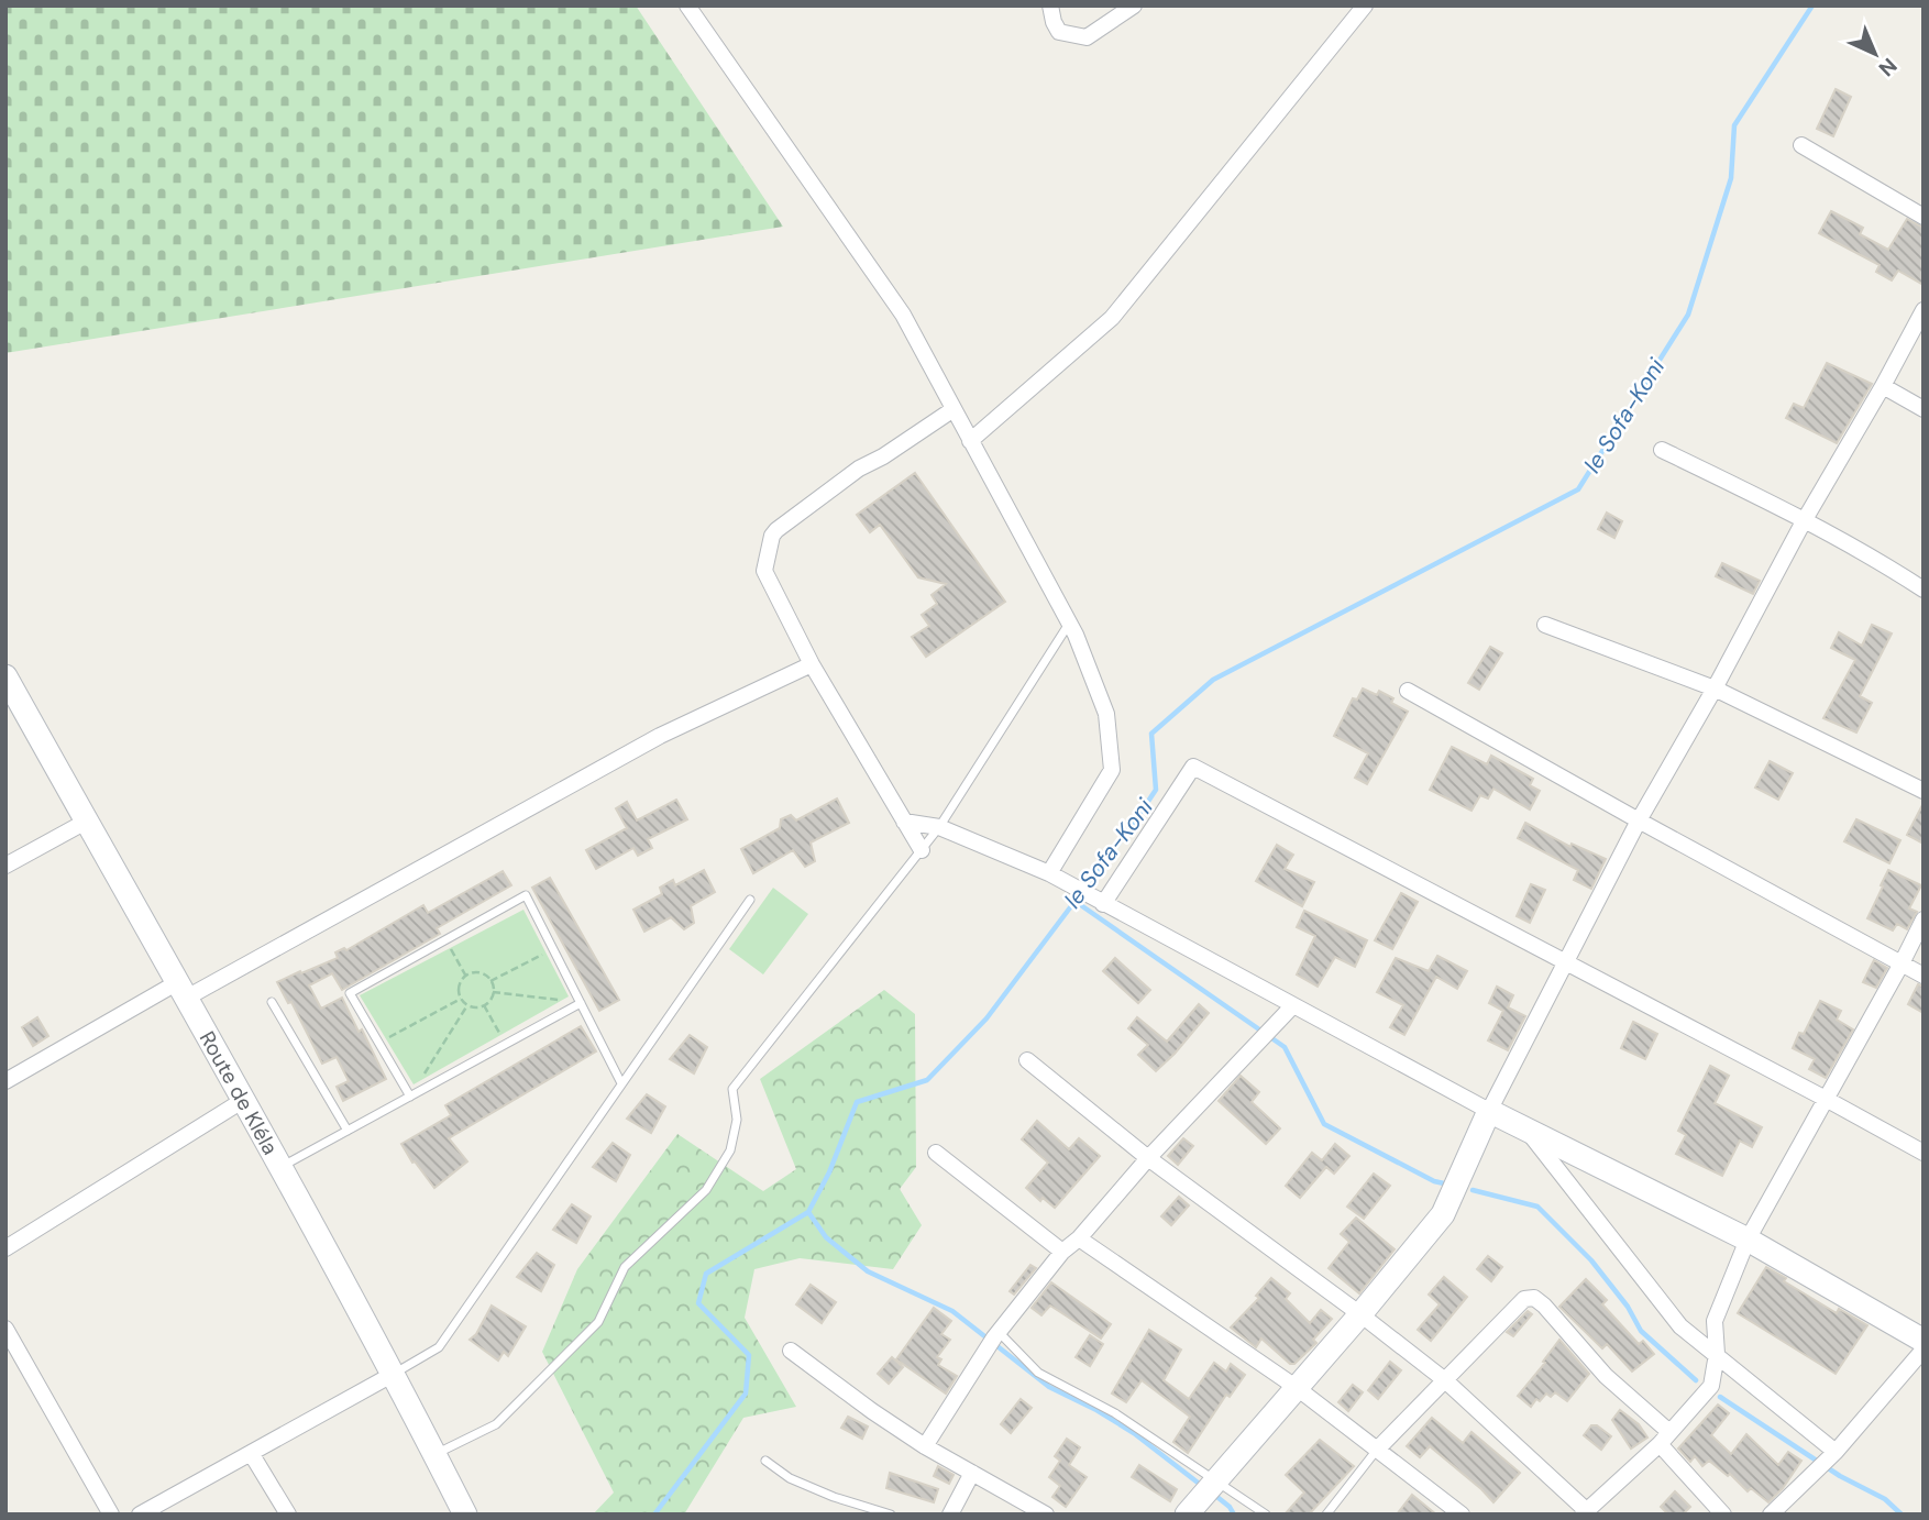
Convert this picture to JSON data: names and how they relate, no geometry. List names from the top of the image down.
{
  "streets": {
    "street": ["Route de Kléla"]
  },
  "water": ["le Sofa-Koni"],
  "north": "bottom right"
}
